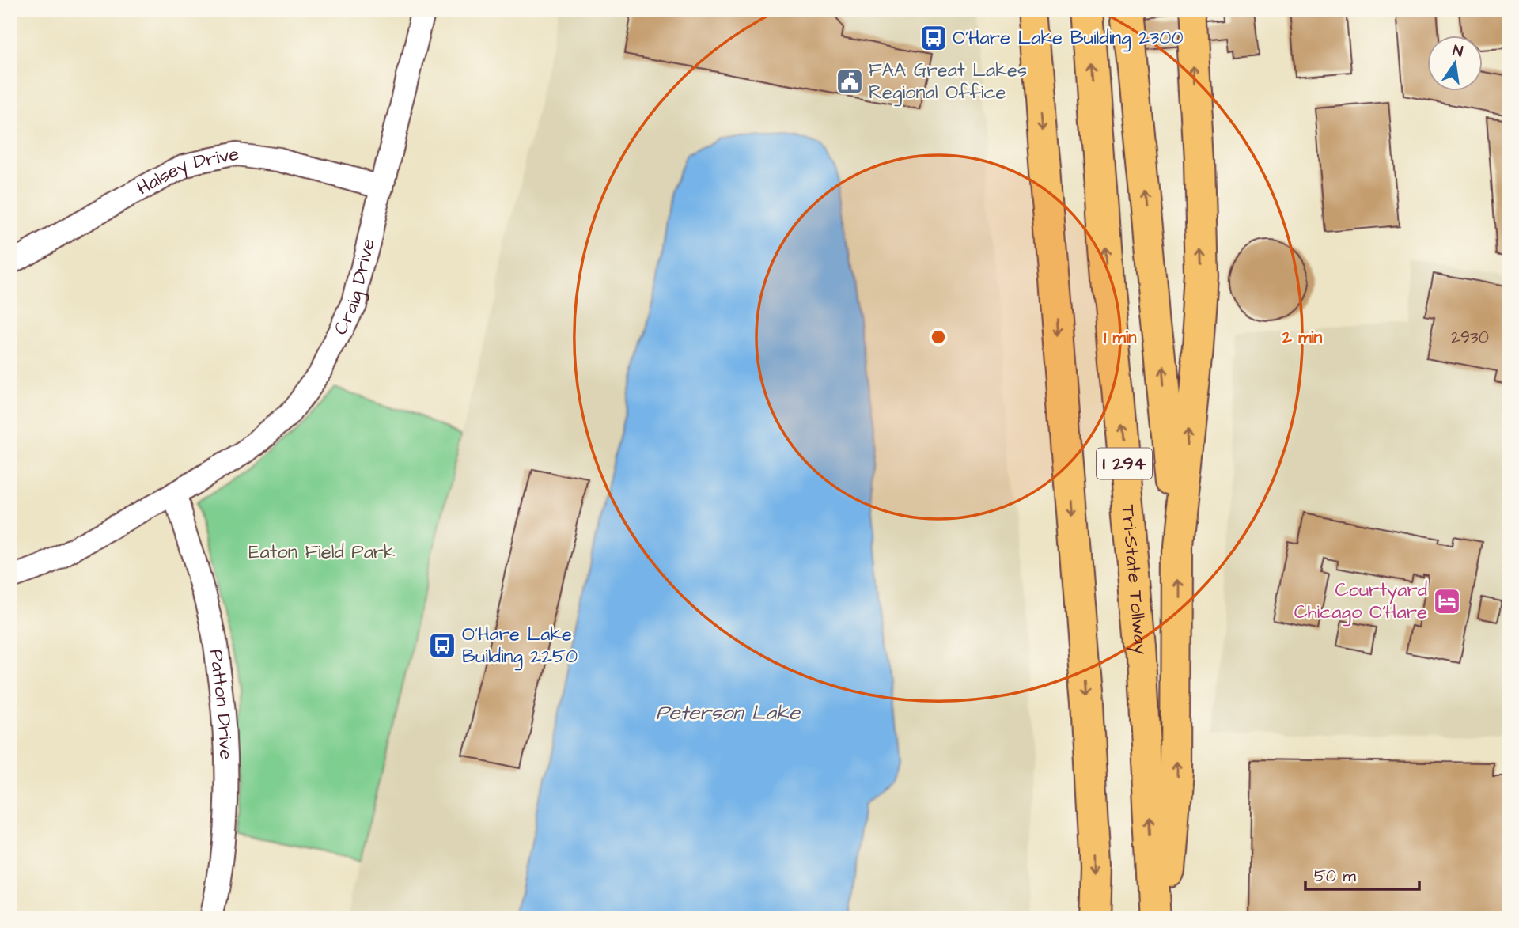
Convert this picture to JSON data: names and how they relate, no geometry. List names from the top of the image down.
{
  "streets": {
    "highway": ["I 294", "Tri-State Tollway"],
    "street": ["Halsey Drive", "Craig Drive", "Patton Drive"]
  },
  "crossings": [
    ["Halsey Drive", "Craig Drive"],
    ["Craig Drive", "Patton Drive"]
  ],
  "water": ["Peterson Lake"],
  "parks": ["Eaton Field Park"],
  "places": {
    "bus stop": ["O'Hare Lake Building 2300", "O'Hare Lake Building 2250"],
    "public building": ["FAA Great Lakes Regional Office"],
    "hotel": ["Courtyard Chicago O'Hare"]
  },
  "house_numbers": ["2930"],
  "scale_bar": "50 m",
  "north": "top",
  "rings": ["1 min", "2 min"]
}
